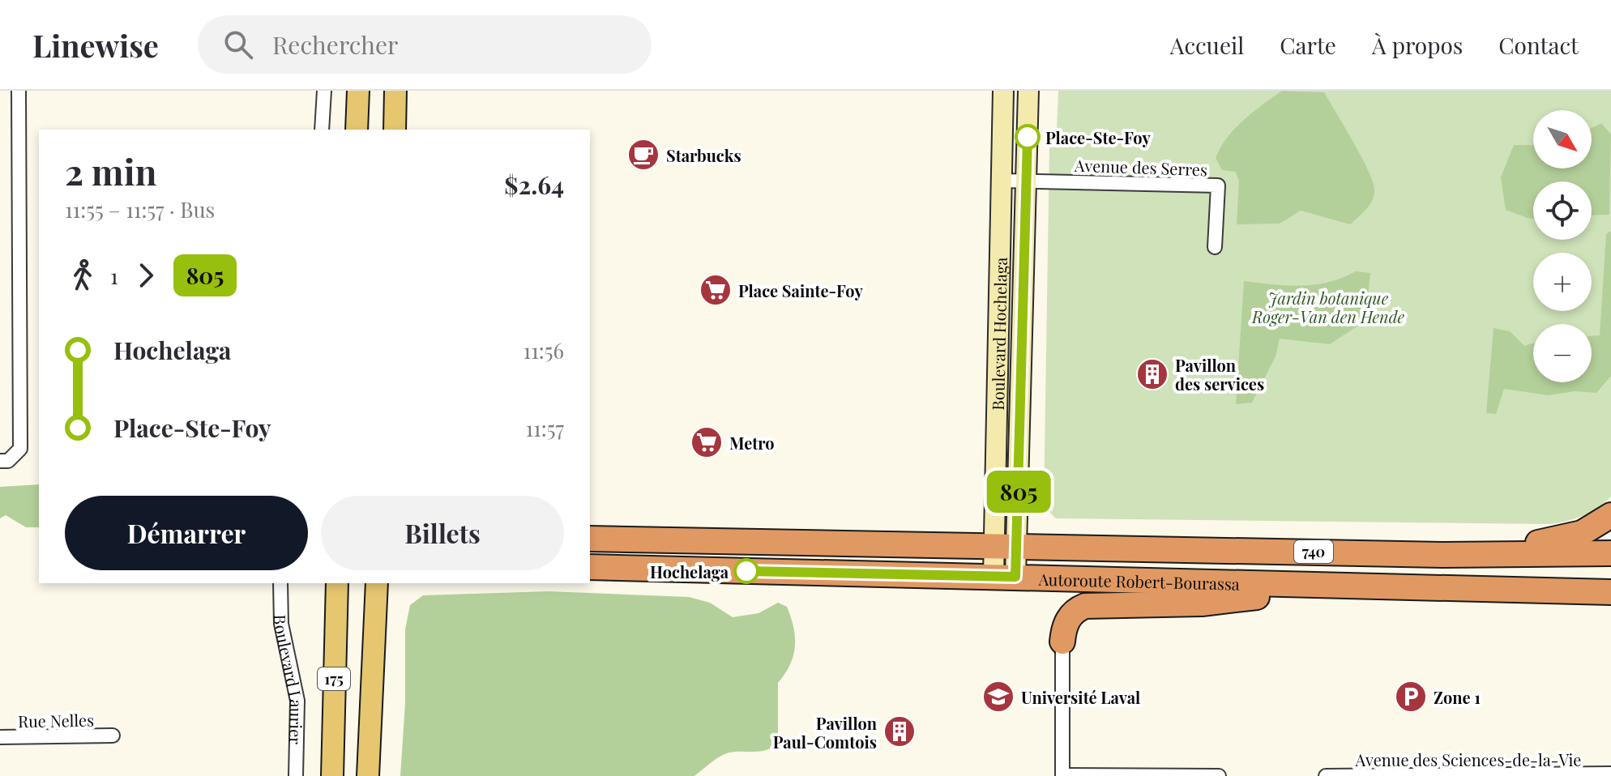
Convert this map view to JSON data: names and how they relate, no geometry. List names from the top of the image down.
{
  "streets": {
    "highway": ["740", "Autoroute Robert-Bourassa"],
    "main road": ["Boulevard Hochelaga", "175"],
    "street": [
      "Avenue des Serres",
      "Boulevard Laurier",
      "Rue Nelles",
      "Avenue des Sciences-de-la-Vie"
    ]
  },
  "crossings": [
    ["Avenue des Serres", "Boulevard Hochelaga"],
    ["Boulevard Hochelaga", "Autoroute Robert-Bourassa"]
  ],
  "parks": ["Jardin botanique Roger-Van den Hende"],
  "places": {
    "other": ["Place-Ste-Foy", "Hochelaga"],
    "cafe": ["Starbucks"],
    "supermarket": ["Place Sainte-Foy", "Metro"],
    "building": ["Pavillon des services", "Pavillon Paul-Comtois"],
    "school or university": ["Université Laval"],
    "parking": ["Zone 1"]
  },
  "lines": ["bus line 805"],
  "north": "bottom right",
  "page": {
    "header": "Linewise",
    "search": "Rechercher",
    "nav": [
      "Accueil",
      "Carte",
      "À propos",
      "Contact"
    ],
    "on_map": "805",
    "map_buttons": ["+", "−"],
    "heading": ["2 min", "11:55 – 11:57 · Bus", "$2.64"],
    "legs": ["1", "805"],
    "list": [
      {
        "name": "Hochelaga",
        "value": "11:56"
      },
      {
        "name": "Place-Ste-Foy",
        "value": "11:57"
      }
    ],
    "buttons": ["Démarrer", "Billets"]
  }
}
